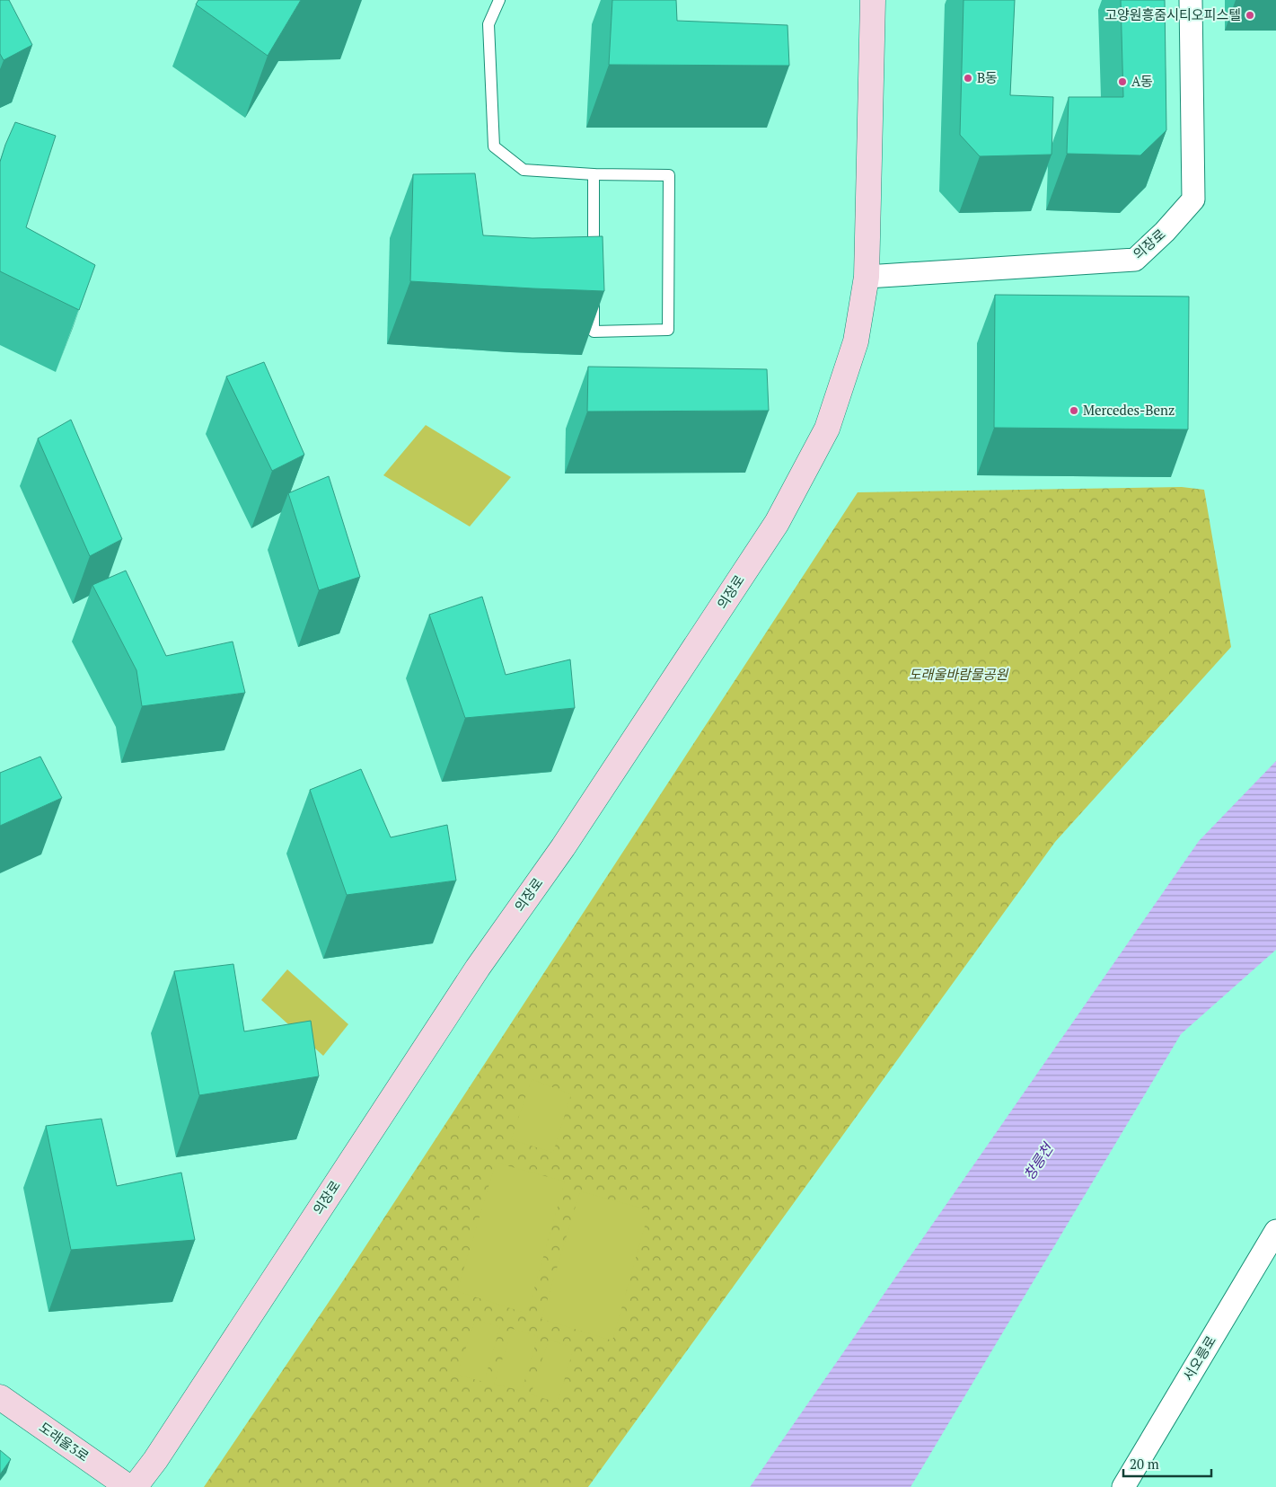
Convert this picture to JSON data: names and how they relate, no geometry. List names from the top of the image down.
{
  "streets": {
    "street": ["의장로", "서오릉로", "도래울3로"]
  },
  "water": ["창릉천"],
  "parks": ["도래울바람물공원"],
  "places": [
    "고양원흥줌시티오피스텔",
    "B동",
    "A동",
    "Mercedes-Benz"
  ],
  "scale_bar": "20 m"
}
